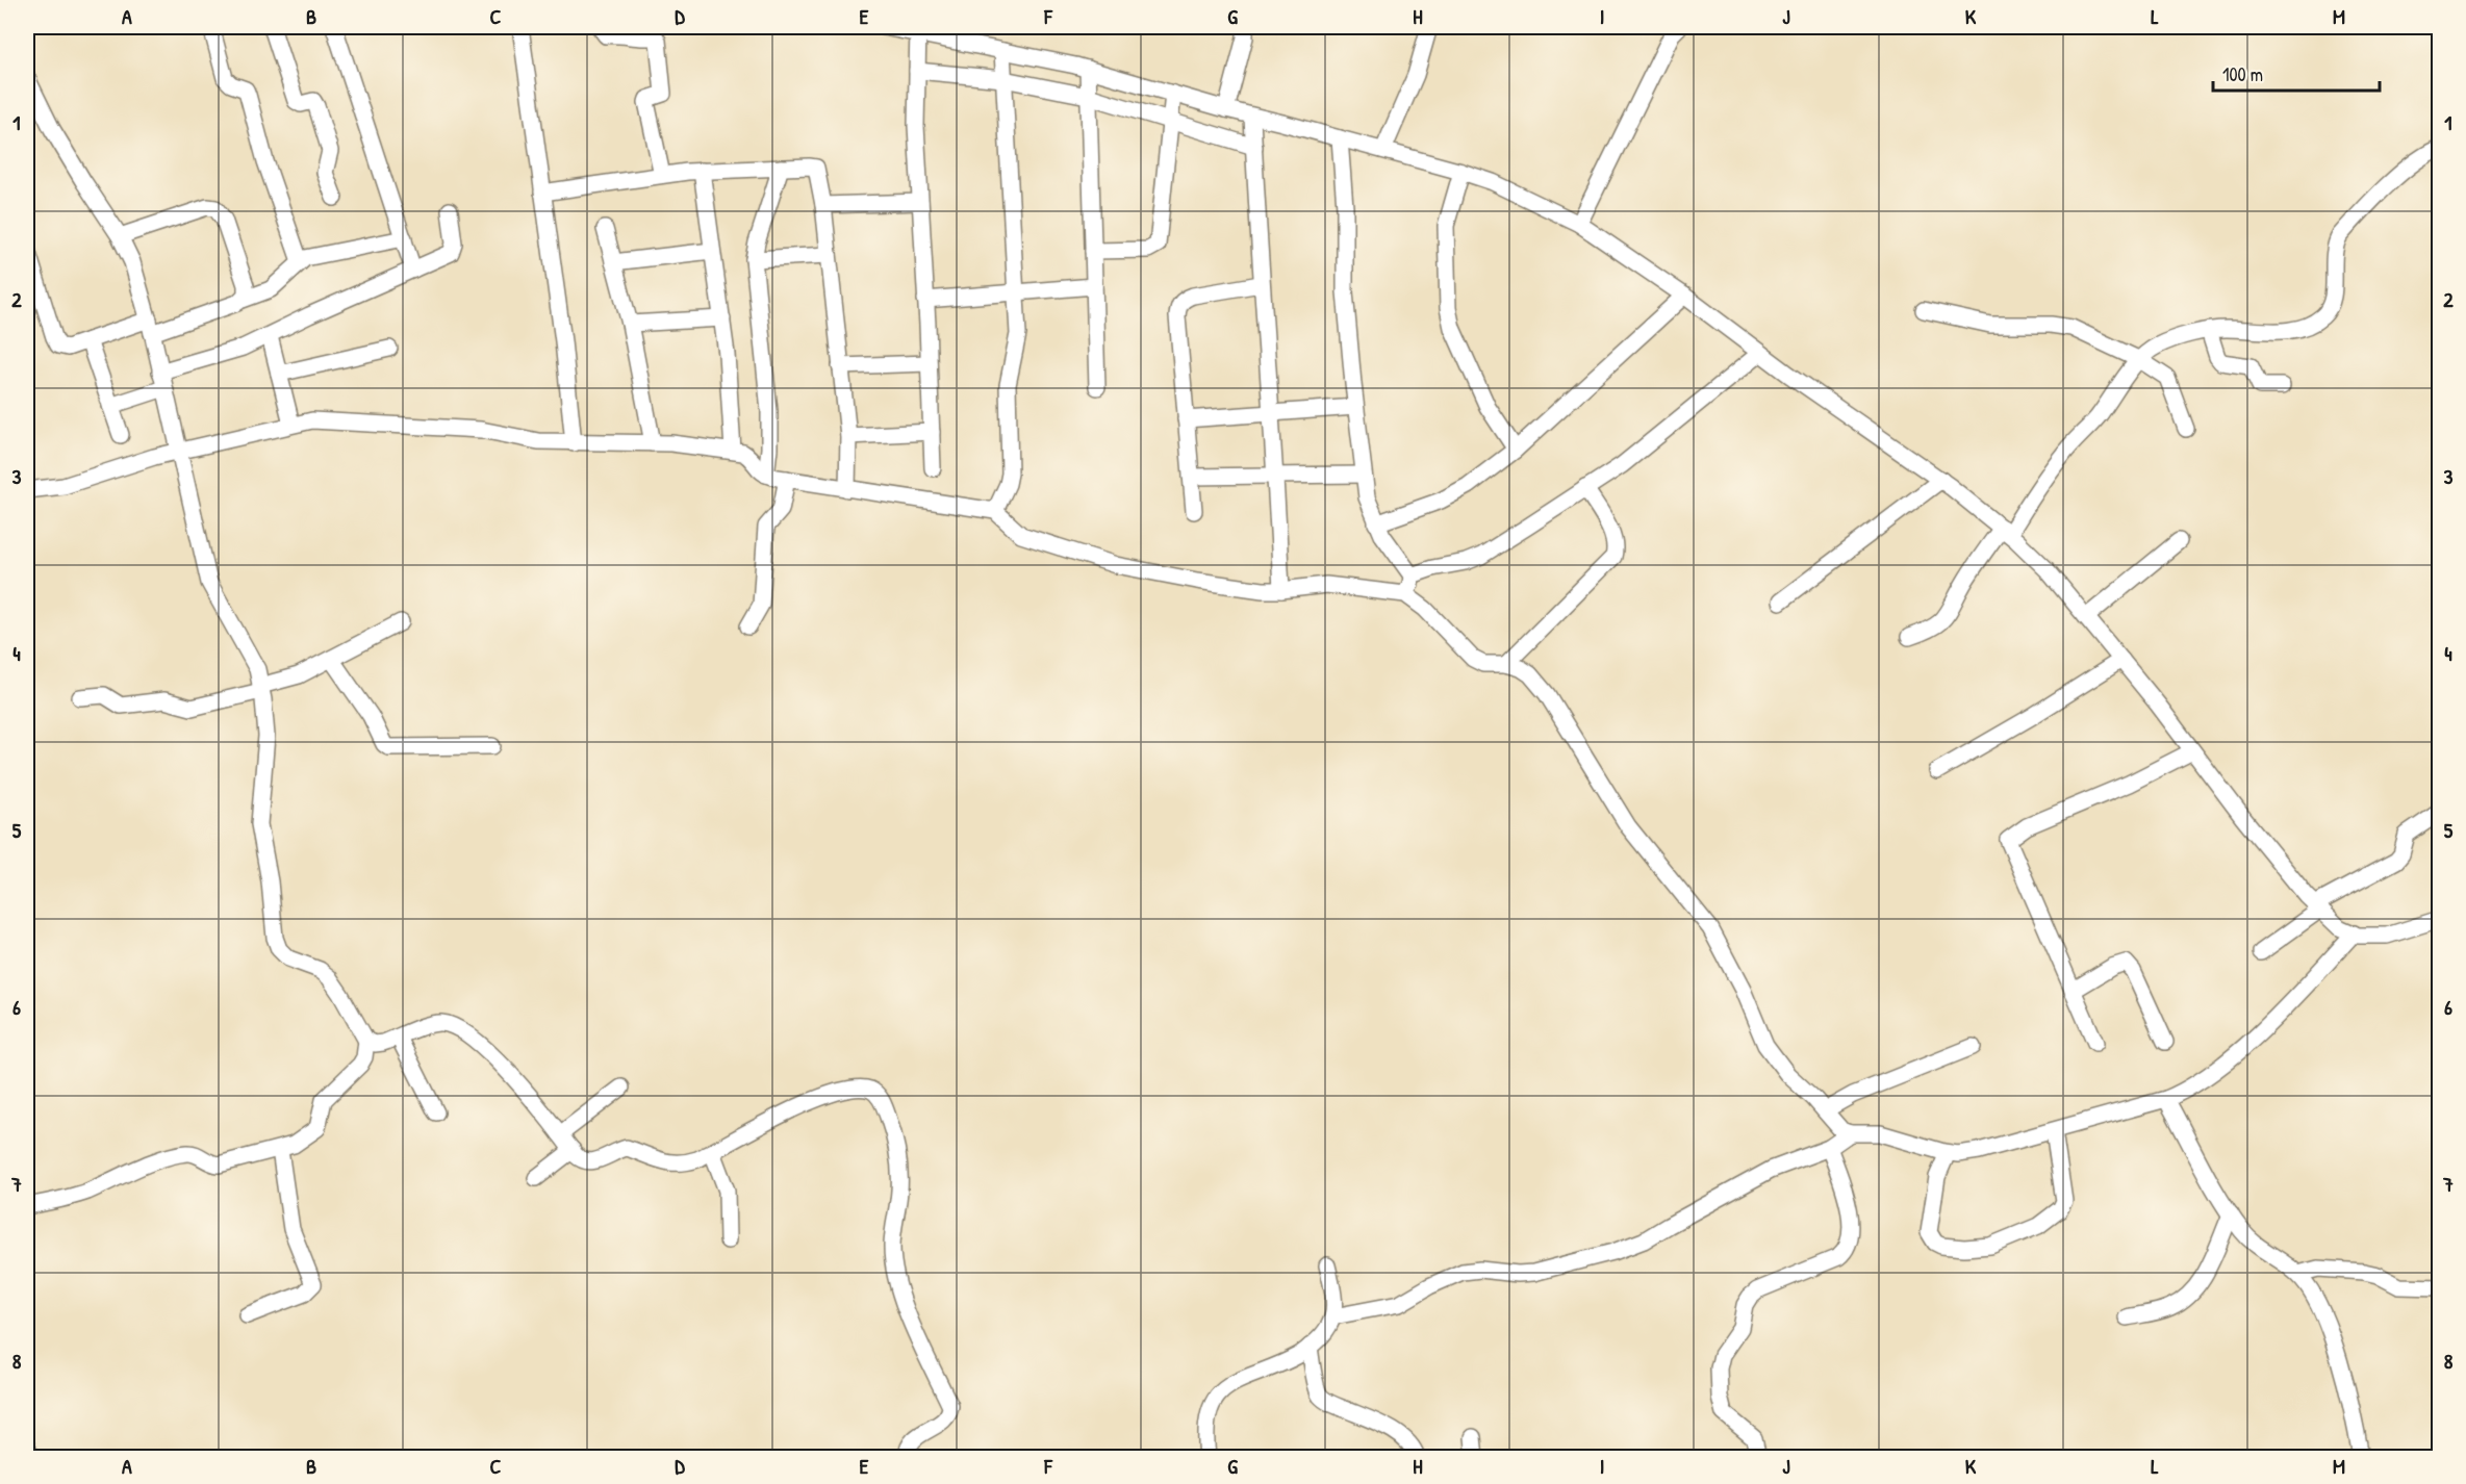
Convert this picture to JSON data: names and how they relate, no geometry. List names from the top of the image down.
{
  "scale_bar": "100 m",
  "grid": {
    "columns": [
      "A",
      "B",
      "C",
      "D",
      "E",
      "F",
      "G",
      "H",
      "I",
      "J",
      "K",
      "L",
      "M"
    ],
    "rows": [
      "1",
      "2",
      "3",
      "4",
      "5",
      "6",
      "7",
      "8"
    ]
  }
}
